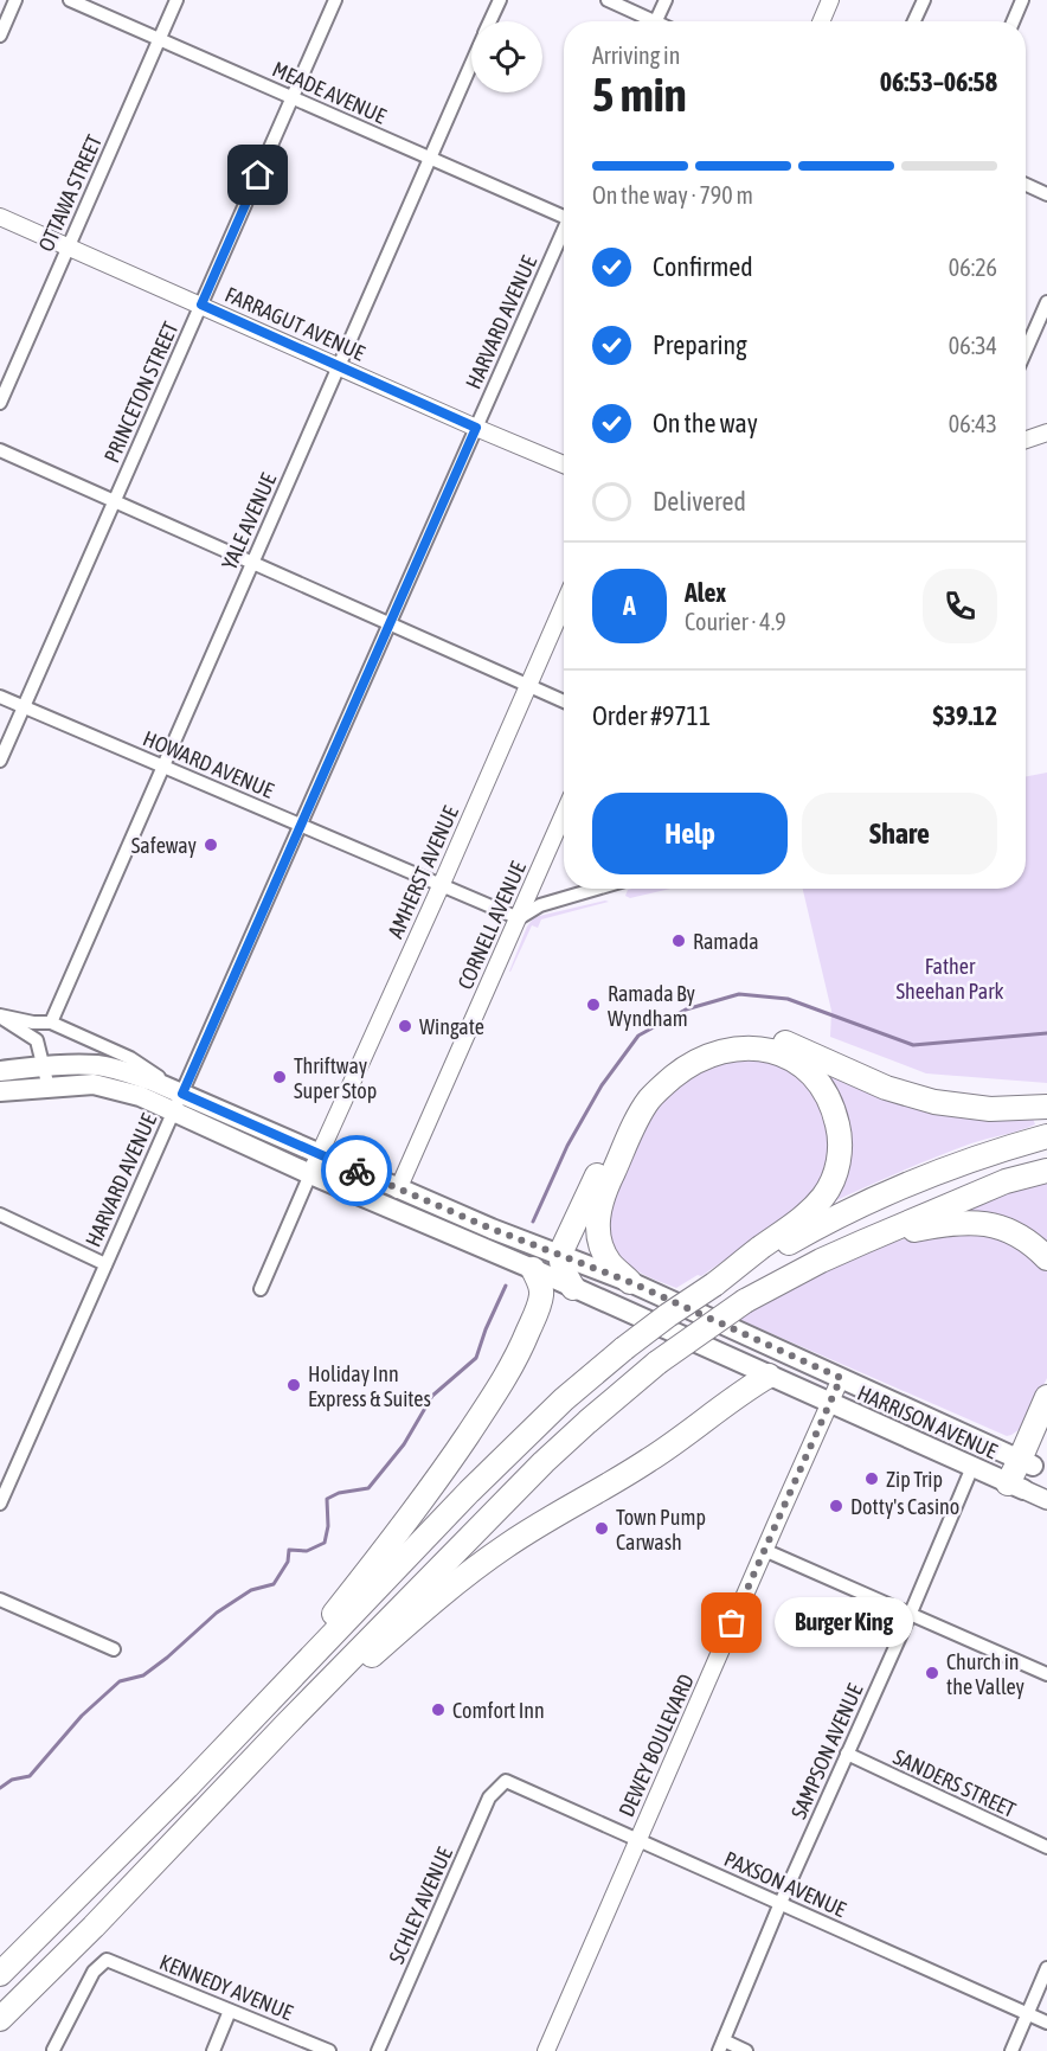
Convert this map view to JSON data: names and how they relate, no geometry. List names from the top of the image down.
{
  "streets": {
    "main road": ["HARRISON AVENUE"],
    "street": [
      "MEADE AVENUE",
      "OTTAWA STREET",
      "HARVARD AVENUE",
      "FARRAGUT AVENUE",
      "PRINCETON STREET",
      "YALE AVENUE",
      "HOWARD AVENUE",
      "AMHERST AVENUE",
      "CORNELL AVENUE",
      "DEWEY BOULEVARD",
      "SAMPSON AVENUE",
      "SANDERS STREET",
      "PAXSON AVENUE",
      "SCHLEY AVENUE",
      "KENNEDY AVENUE"
    ]
  },
  "crossings": [
    ["MEADE AVENUE", "OTTAWA STREET"],
    ["MEADE AVENUE", "PRINCETON STREET"],
    ["MEADE AVENUE", "YALE AVENUE"],
    ["OTTAWA STREET", "FARRAGUT AVENUE"],
    ["HARVARD AVENUE", "FARRAGUT AVENUE"],
    ["HARVARD AVENUE", "HOWARD AVENUE"],
    ["HARVARD AVENUE", "HARRISON AVENUE"],
    ["FARRAGUT AVENUE", "PRINCETON STREET"],
    ["FARRAGUT AVENUE", "YALE AVENUE"],
    ["PRINCETON STREET", "HOWARD AVENUE"],
    ["YALE AVENUE", "HOWARD AVENUE"],
    ["HOWARD AVENUE", "AMHERST AVENUE"],
    ["HOWARD AVENUE", "CORNELL AVENUE"],
    ["AMHERST AVENUE", "HARRISON AVENUE"],
    ["CORNELL AVENUE", "HARRISON AVENUE"],
    ["HARRISON AVENUE", "DEWEY BOULEVARD"],
    ["HARRISON AVENUE", "SAMPSON AVENUE"],
    ["DEWEY BOULEVARD", "PAXSON AVENUE"],
    ["SAMPSON AVENUE", "SANDERS STREET"],
    ["SAMPSON AVENUE", "PAXSON AVENUE"],
    ["PAXSON AVENUE", "SCHLEY AVENUE"]
  ],
  "parks": ["Father Sheehan Park"],
  "places": [
    "Safeway",
    "Ramada",
    "Ramada By Wyndham",
    "Wingate",
    "Thriftway Super Stop",
    "Holiday Inn Express & Suites",
    "Zip Trip",
    "Dotty's Casino",
    "Town Pump Carwash",
    "Burger King",
    "Church in the Valley",
    "Comfort Inn"
  ],
  "page": {
    "heading": ["5 min", "Arriving in", "06:53–06:58"],
    "panel": [
      "Alex",
      "Courier · 4.9",
      "Order #9711",
      "$39.12"
    ],
    "bar": "On the way · 790 m",
    "list": [
      ["Confirmed", "06:26"],
      ["Preparing", "06:34"],
      ["On the way", "06:43"],
      "Delivered"
    ],
    "round": "A",
    "buttons": ["Help", "Share"],
    "bubble": "Burger King"
  }
}
